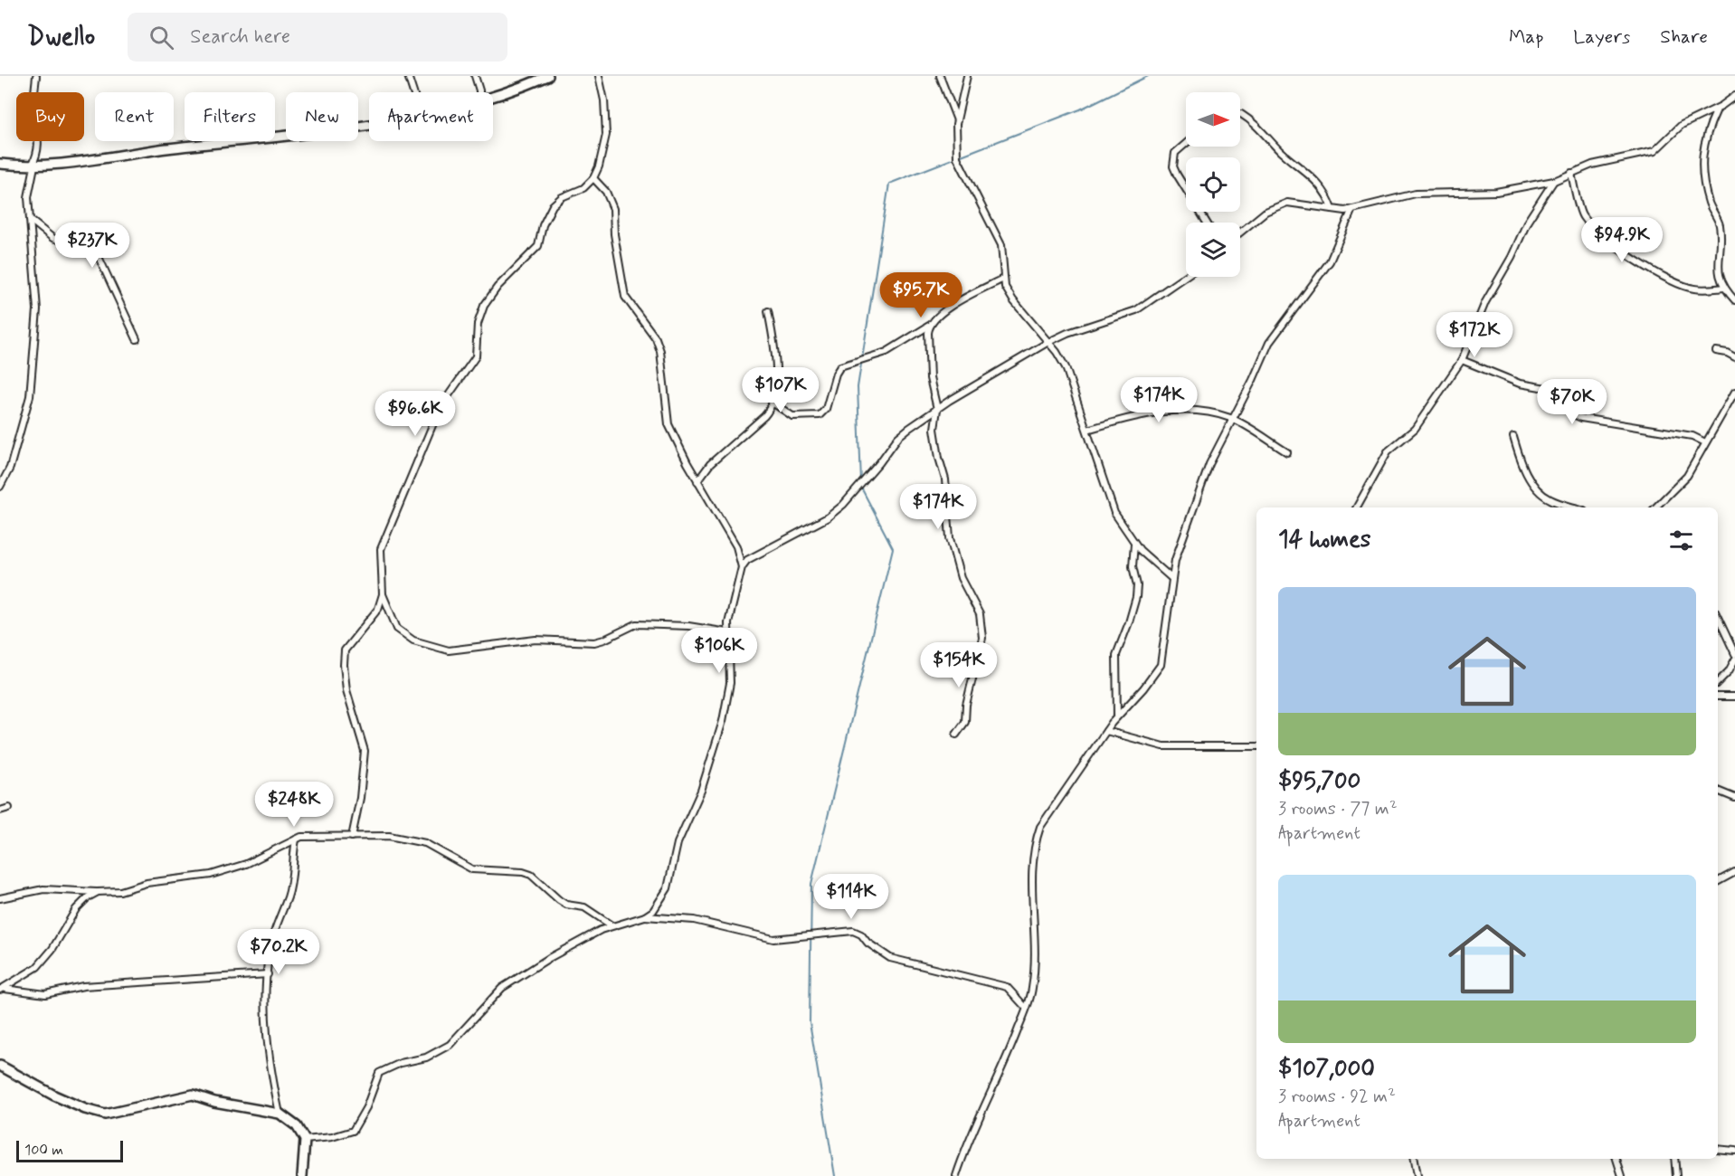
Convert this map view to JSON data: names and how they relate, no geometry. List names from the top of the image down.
{
  "scale_bar": "100 m",
  "north": "right",
  "page": {
    "header": "Dwello",
    "search": "Search here",
    "nav": ["Map", "Layers", "Share"],
    "chip": [
      "Buy",
      "Rent",
      "Filters",
      "New",
      "Apartment"
    ],
    "price": [
      "$94.9K",
      "$237K",
      "$95.7K",
      "$172K",
      "$107K",
      "$174K",
      "$70K",
      "$96.6K",
      "$174K",
      "$106K",
      "$154K",
      "$248K",
      "$114K",
      "$70.2K"
    ],
    "heading": "14 homes",
    "list": [
      {
        "name": "$95,700",
        "note": "3 rooms · 77 m² · Apartment"
      },
      {
        "name": "$107,000",
        "note": "3 rooms · 92 m² · Apartment"
      }
    ],
    "scale": "100 m"
  }
}
